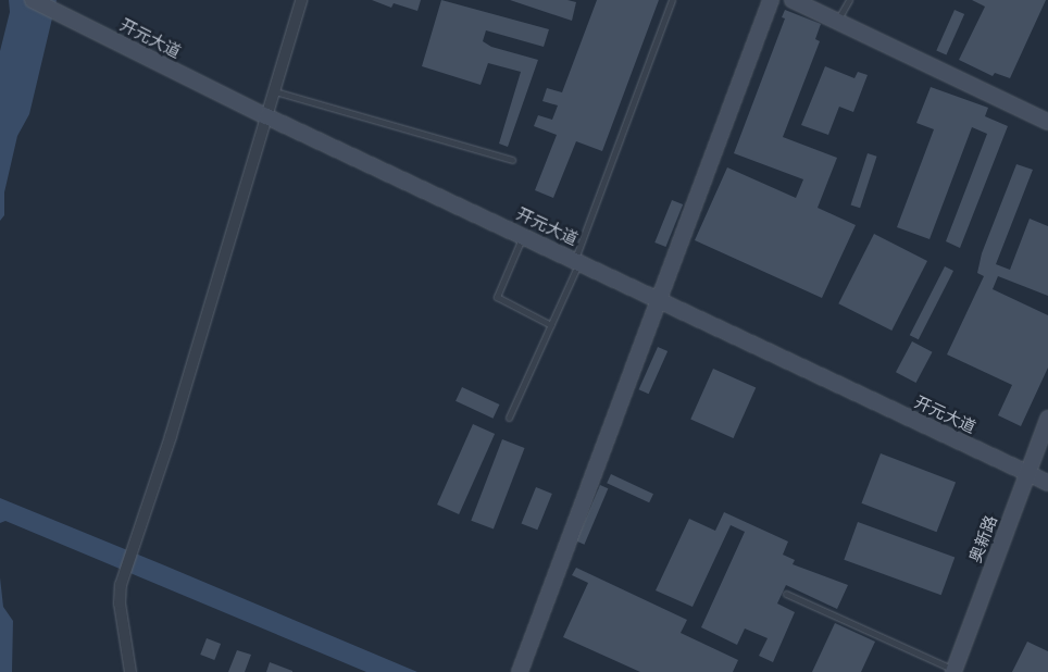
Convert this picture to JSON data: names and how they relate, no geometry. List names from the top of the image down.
{
  "streets": {
    "street": ["开元大道", "奥新路"]
  }
}
